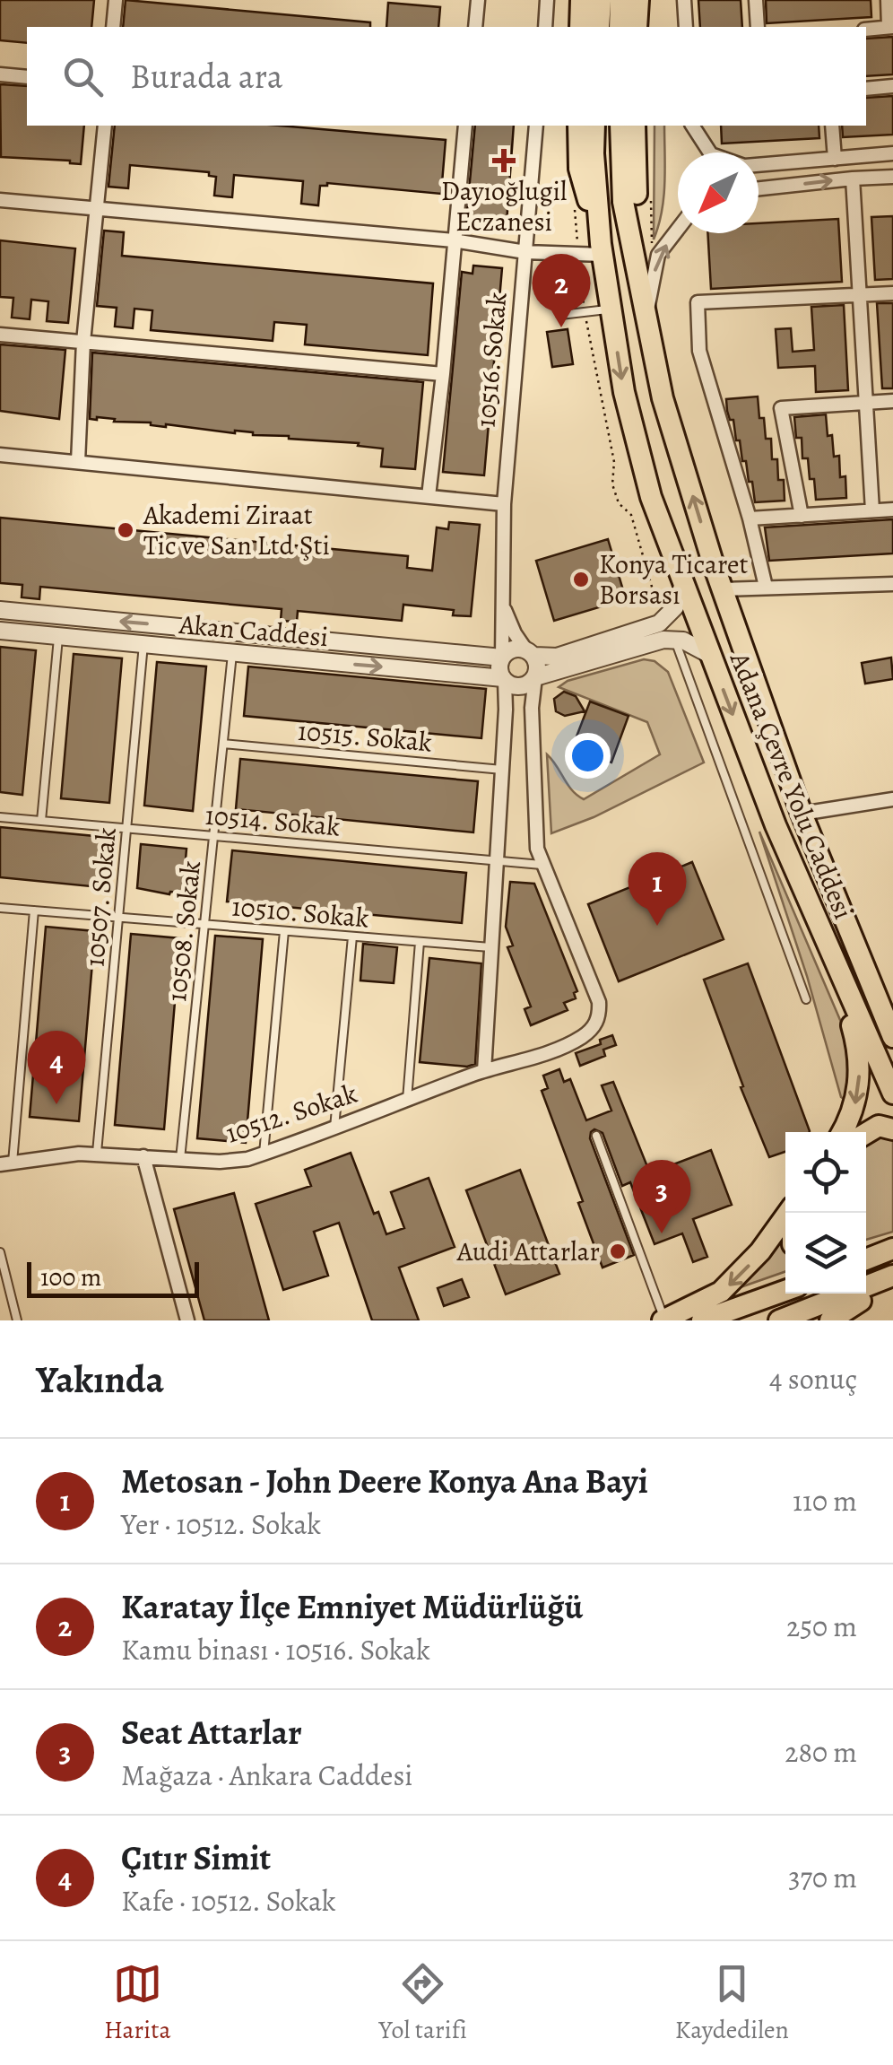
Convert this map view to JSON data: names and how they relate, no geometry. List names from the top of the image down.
{
  "streets": {
    "highway": ["Adana Çevre Yolu Caddesi"],
    "street": ["10516. Sokak", "Akan Caddesi", "10512. Sokak"],
    "lane": [
      "10515. Sokak",
      "10514. Sokak",
      "10507. Sokak",
      "10510. Sokak",
      "10508. Sokak"
    ]
  },
  "crossings": [
    ["10516. Sokak", "Akan Caddesi"],
    ["10516. Sokak", "10512. Sokak"],
    ["Akan Caddesi", "10507. Sokak"],
    ["Akan Caddesi", "10508. Sokak"],
    ["Akan Caddesi", "10512. Sokak"],
    ["10515. Sokak", "10508. Sokak"],
    ["10514. Sokak", "10507. Sokak"],
    ["10514. Sokak", "10508. Sokak"],
    ["10514. Sokak", "10512. Sokak"],
    ["10507. Sokak", "10510. Sokak"],
    ["10507. Sokak", "10512. Sokak"],
    ["10510. Sokak", "10508. Sokak"],
    ["10508. Sokak", "10512. Sokak"]
  ],
  "places": {
    "health": ["Dayıoğlugil Eczanesi"],
    "other": ["Akademi Ziraat Tic ve San Ltd Şti", "Konya Ticaret Borsası", "Audi Attarlar"]
  },
  "scale_bar": "100 m",
  "north": "bottom left",
  "page": {
    "search": "Burada ara",
    "pins": [
      "2",
      "1",
      "4",
      "3"
    ],
    "scale": "100 m",
    "heading": ["Yakında", "4 sonuç"],
    "list": [
      {
        "mark": "1",
        "name": "Metosan - John Deere Konya Ana Bayi",
        "note": "Yer · 10512. Sokak",
        "value": "110 m"
      },
      {
        "mark": "2",
        "name": "Karatay İlçe Emniyet Müdürlüğü",
        "note": "Kamu binası · 10516. Sokak",
        "value": "250 m"
      },
      {
        "mark": "3",
        "name": "Seat Attarlar",
        "note": "Mağaza · Ankara Caddesi",
        "value": "280 m"
      },
      {
        "mark": "4",
        "name": "Çıtır Simit",
        "note": "Kafe · 10512. Sokak",
        "value": "370 m"
      }
    ],
    "nav": ["Harita", "Yol tarifi", "Kaydedilen"]
  }
}
